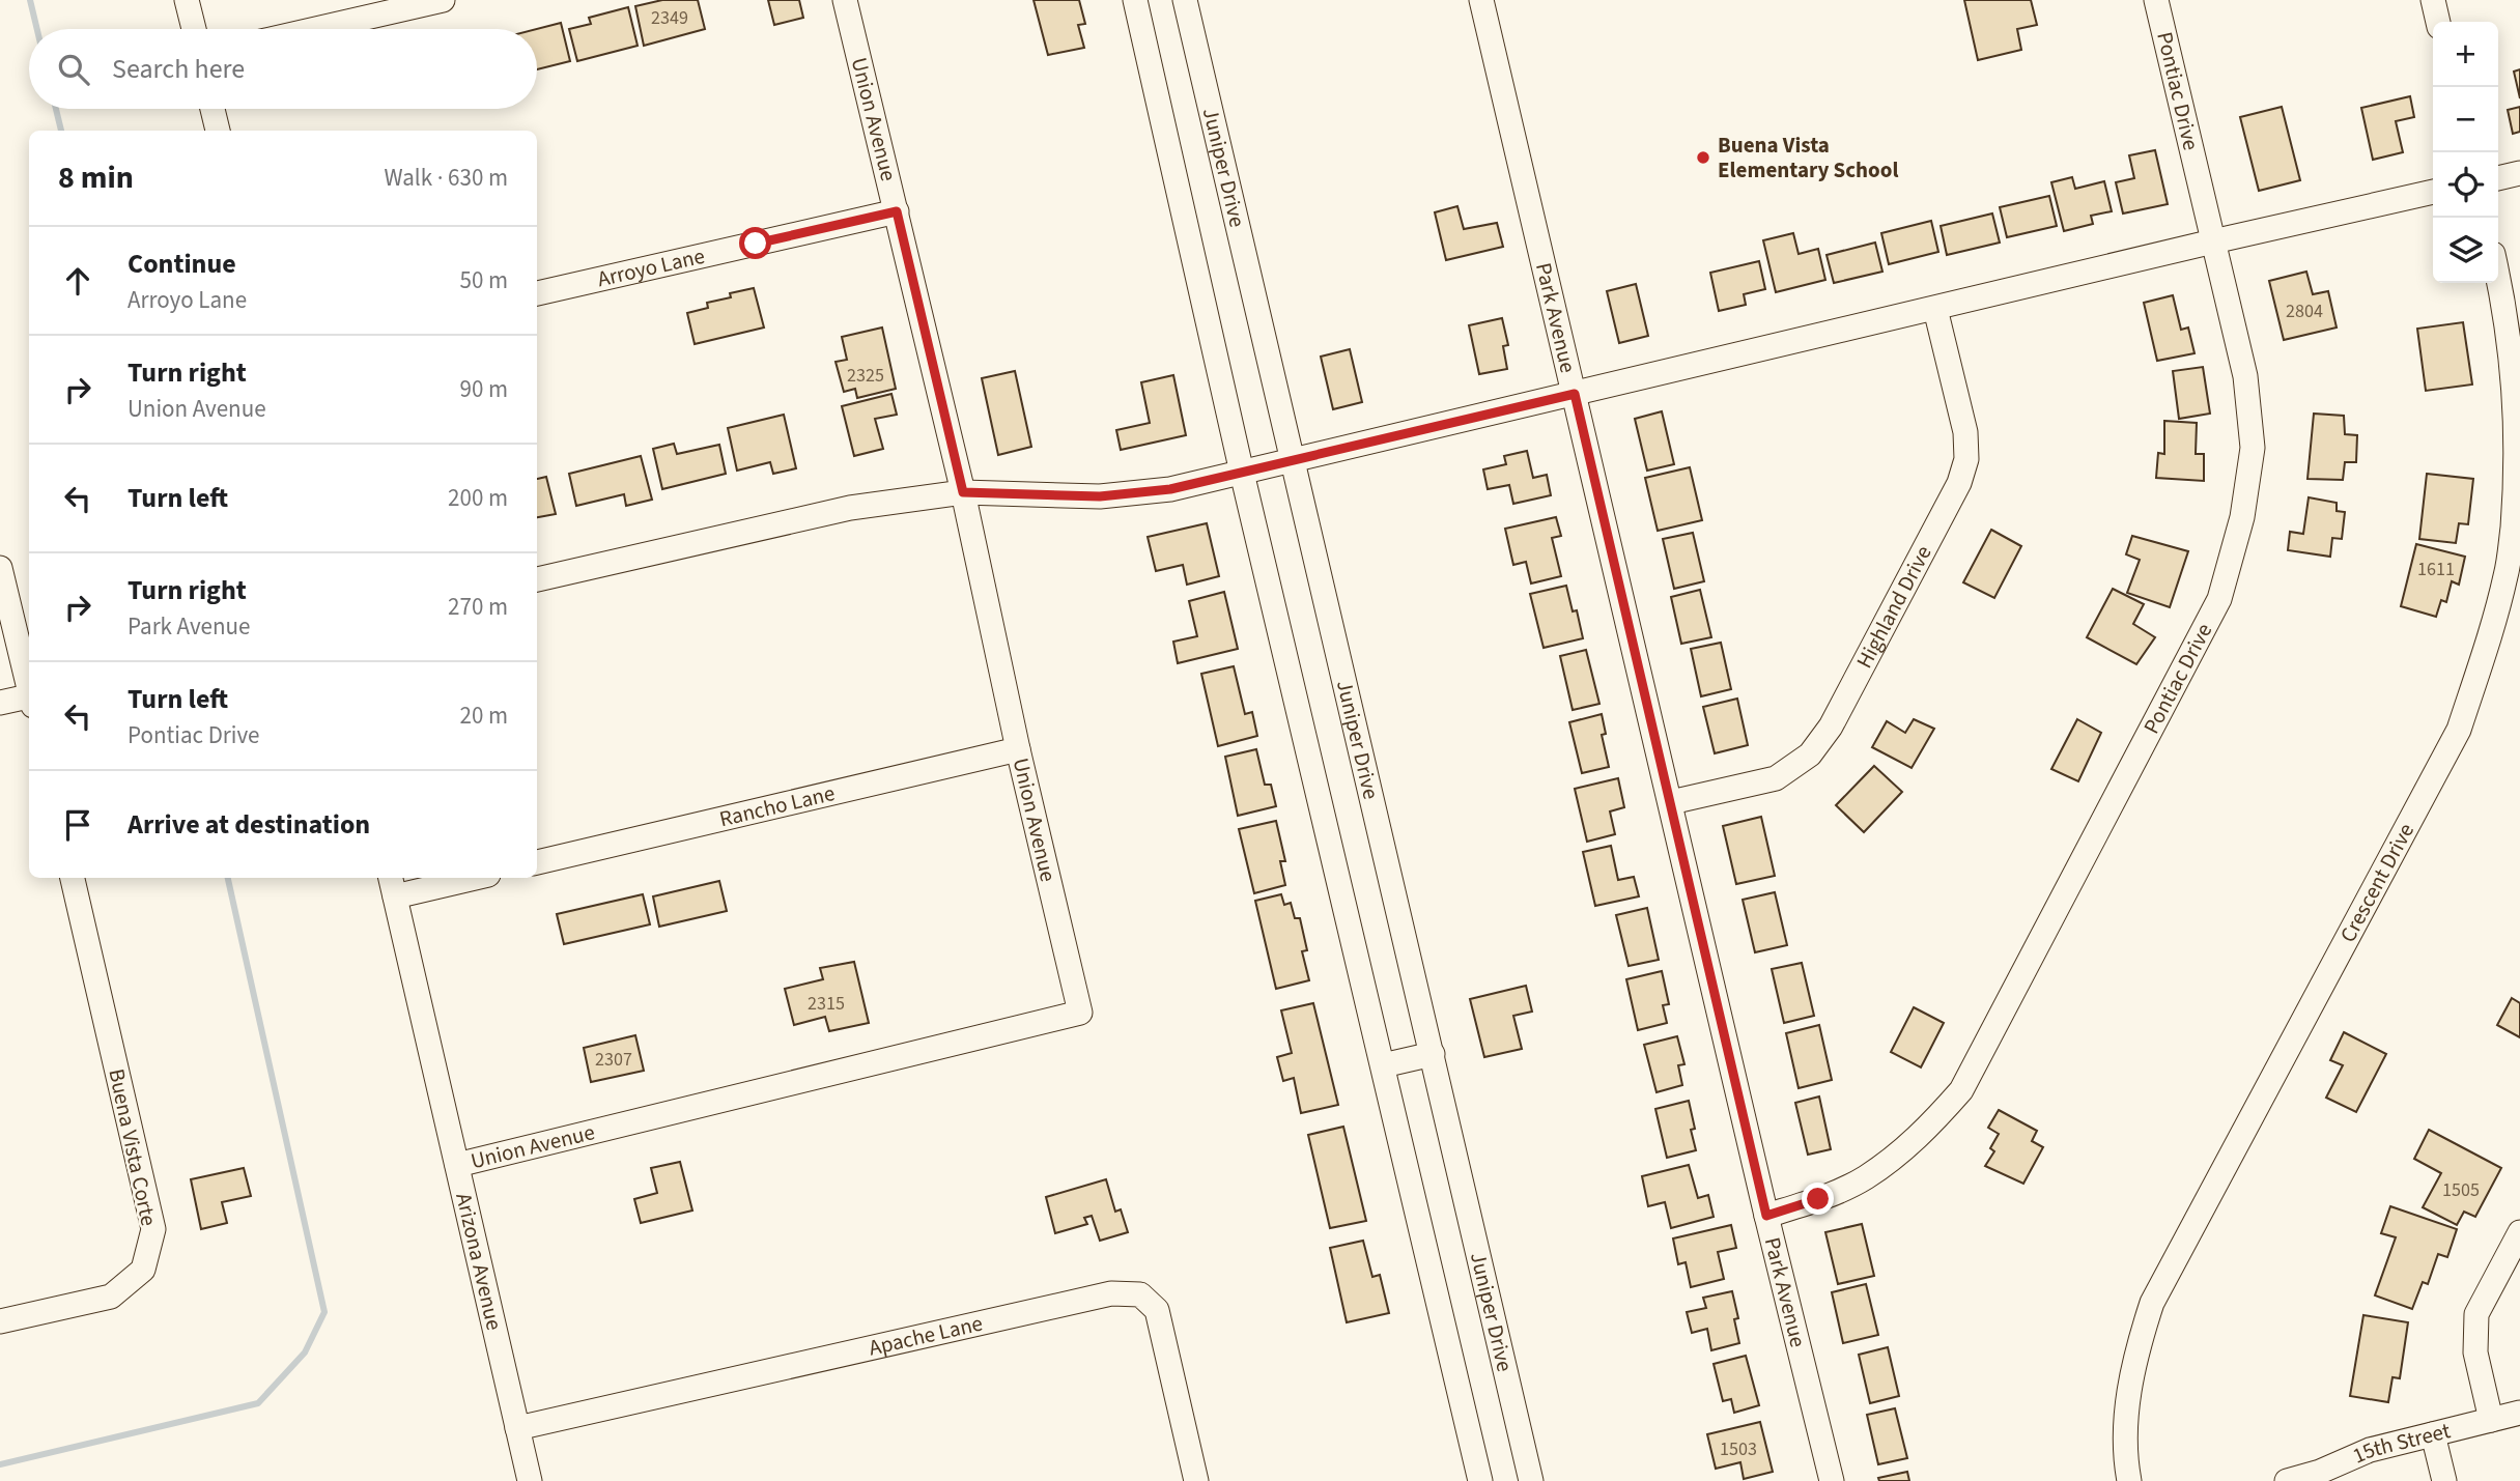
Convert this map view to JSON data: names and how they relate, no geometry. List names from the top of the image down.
{
  "streets": {
    "street": [
      "Pontiac Drive",
      "Union Avenue",
      "Juniper Drive",
      "Arroyo Lane",
      "Park Avenue",
      "Highland Drive",
      "Rancho Lane",
      "Crescent Drive",
      "Buena Vista Corte",
      "Arizona Avenue",
      "Apache Lane",
      "15th Street"
    ]
  },
  "crossings": [
    ["Pontiac Drive", "Park Avenue"],
    ["Union Avenue", "Arroyo Lane"],
    ["Union Avenue", "Rancho Lane"],
    ["Union Avenue", "Arizona Avenue"],
    ["Park Avenue", "Highland Drive"],
    ["Arizona Avenue", "Apache Lane"]
  ],
  "places": ["Buena Vista Elementary School"],
  "house_numbers": [
    "2349",
    "2804",
    "2325",
    "1611",
    "2315",
    "2307",
    "1505",
    "1503"
  ],
  "page": {
    "map_buttons": ["+", "−"],
    "search": "Search here",
    "heading": ["8 min", "Walk · 630 m"],
    "list": [
      ["Continue", "Arroyo Lane", "50 m"],
      ["Turn right", "Union Avenue", "90 m"],
      ["Turn left", "200 m"],
      ["Turn right", "Park Avenue", "270 m"],
      ["Turn left", "Pontiac Drive", "20 m"],
      "Arrive at destination"
    ]
  }
}
